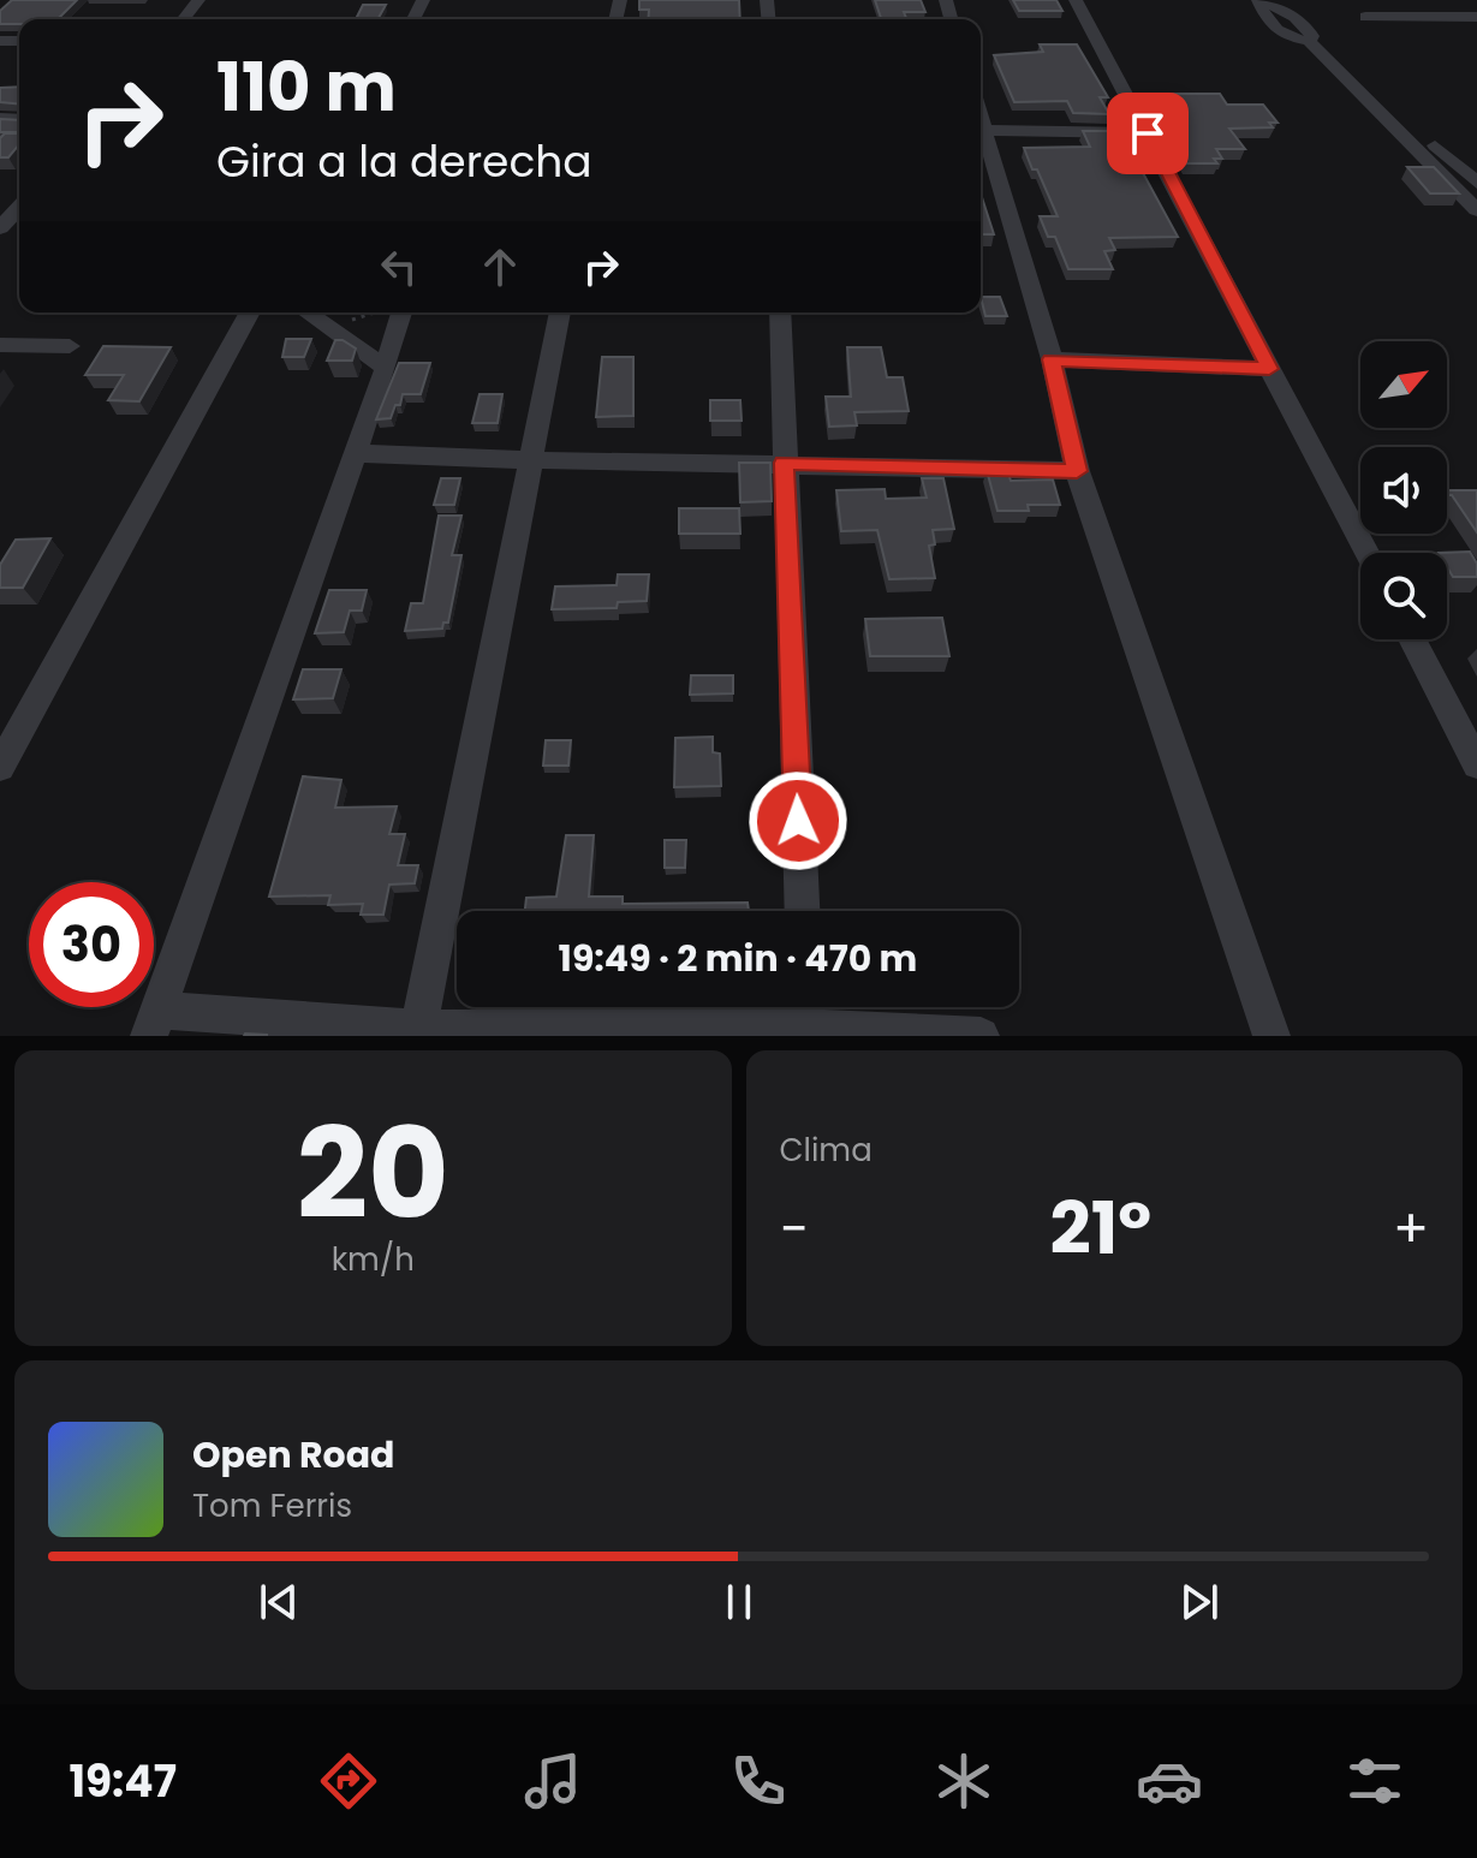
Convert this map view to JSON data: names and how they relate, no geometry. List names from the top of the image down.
{
  "north": "top right",
  "page": {
    "turn": ["110 m", "Gira a la derecha"],
    "limit": "30",
    "trip": "19:49 · 2 min · 470 m",
    "tile": [
      ["20", "km/h"],
      "Clima"
    ],
    "heat": ["−", "21°", "+"],
    "song": ["Open Road", "Tom Ferris"],
    "tabs": "19:47"
  }
}
